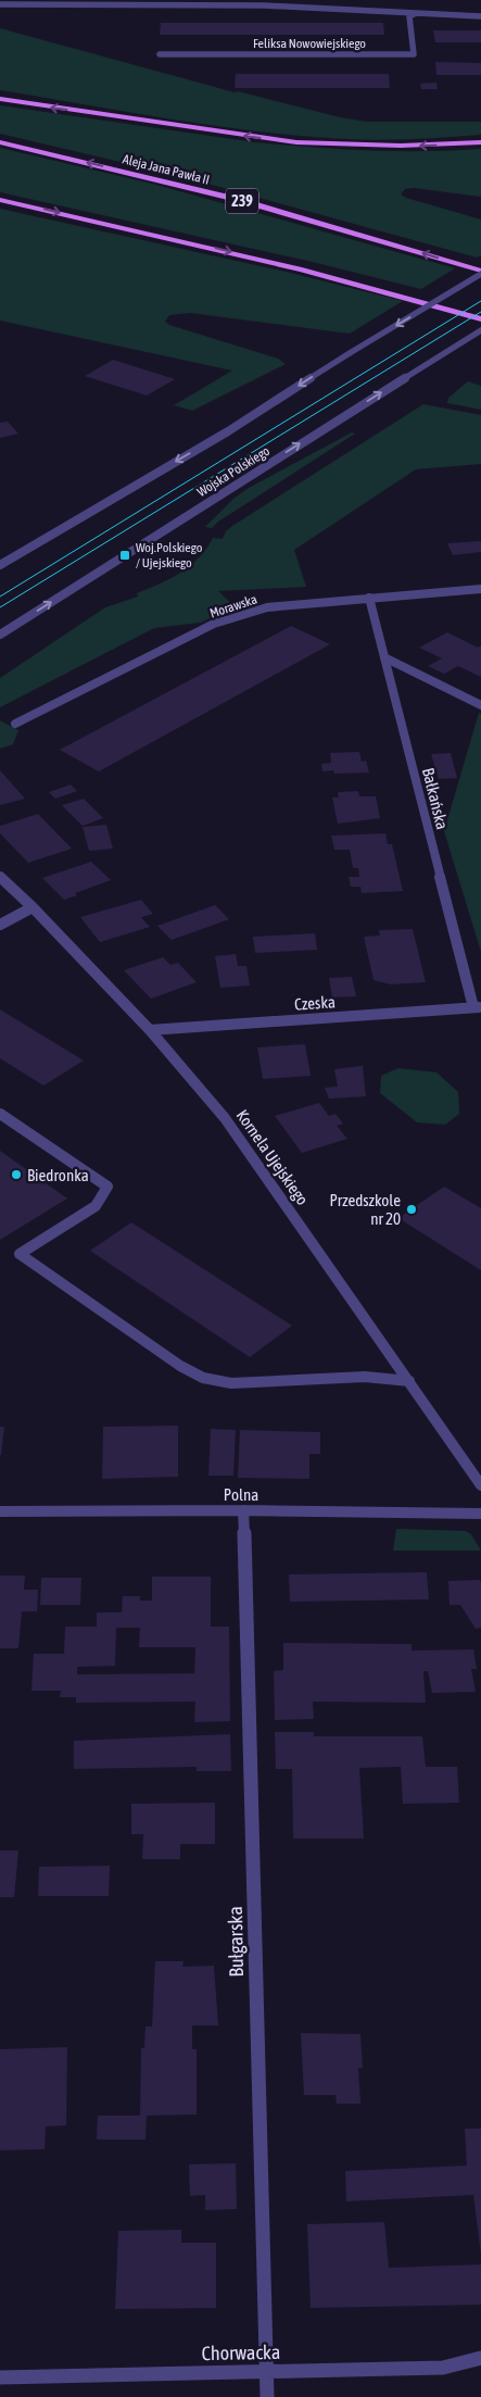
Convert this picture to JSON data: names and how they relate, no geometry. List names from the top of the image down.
{
  "streets": {
    "main road": ["Aleja Jana Pawła II", "239"],
    "street": [
      "Feliksa Nowowiejskiego",
      "Wojska Polskiego",
      "Morawska",
      "Bałkańska",
      "Czeska",
      "Kornela Ujejskiego",
      "Polna",
      "Bułgarska",
      "Chorwacka"
    ]
  },
  "crossings": [
    ["Morawska", "Bałkańska"],
    ["Bałkańska", "Czeska"],
    ["Czeska", "Kornela Ujejskiego"],
    ["Polna", "Bułgarska"],
    ["Bułgarska", "Chorwacka"]
  ],
  "places": {
    "transit": ["Woj.Polskiego / Ujejskiego"],
    "other": ["Biedronka", "Przedszkole nr 20"]
  }
}
